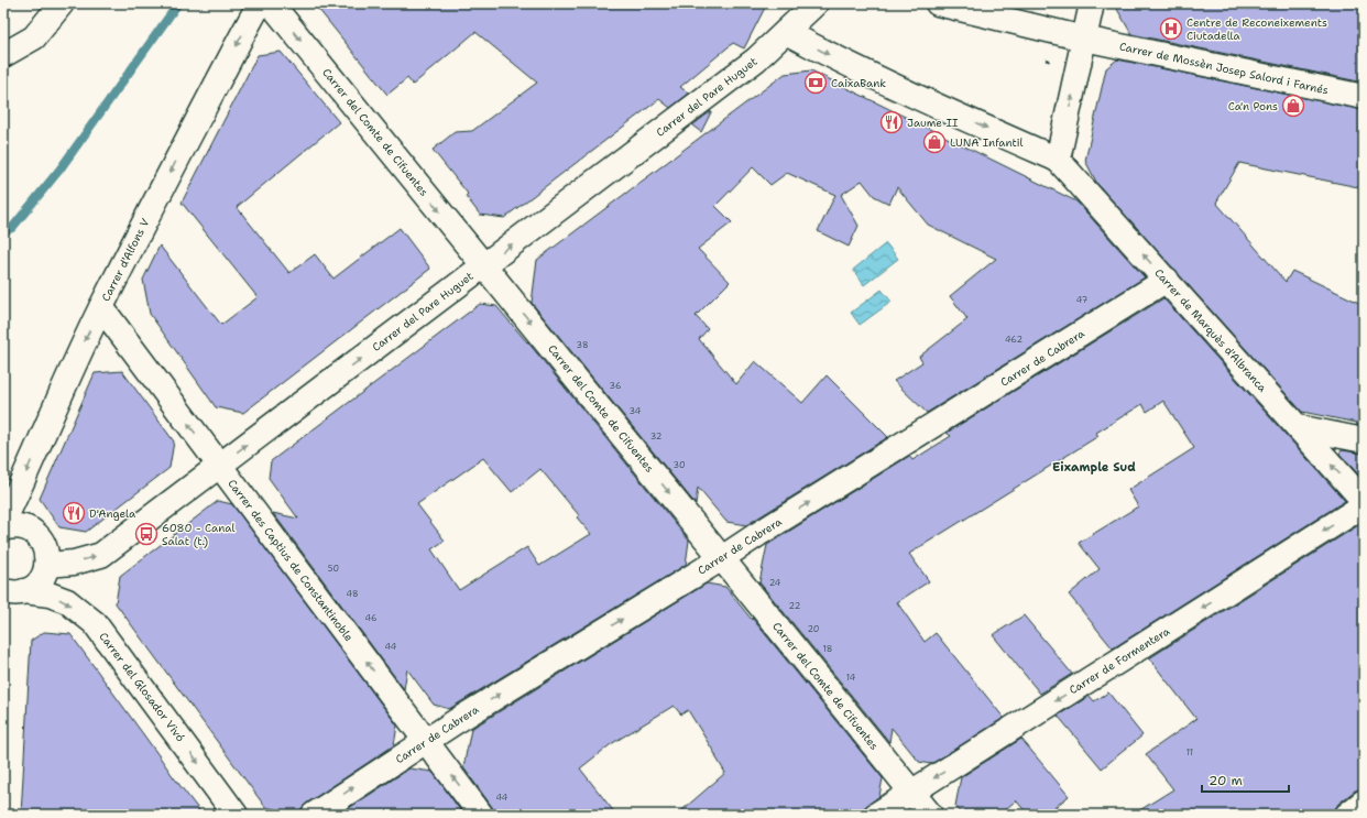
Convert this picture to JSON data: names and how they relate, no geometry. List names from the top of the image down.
{
  "streets": {
    "street": [
      "Carrer de Mossèn Josep Salord i Farnés",
      "Carrer del Pare Huguet",
      "Carrer del Comte de Cifuentes",
      "Carrer d'Alfons V",
      "Carrer de Marquès d'Albranca",
      "Carrer de Cabrera",
      "Carrer des Captius de Constantinoble",
      "Carrer de Formentera",
      "Carrer del Glosador Vivó"
    ]
  },
  "crossings": [
    ["Carrer del Pare Huguet", "Carrer del Comte de Cifuentes"],
    ["Carrer del Pare Huguet", "Carrer des Captius de Constantinoble"],
    ["Carrer del Comte de Cifuentes", "Carrer de Cabrera"],
    ["Carrer del Comte de Cifuentes", "Carrer de Formentera"],
    ["Carrer d'Alfons V", "Carrer des Captius de Constantinoble"],
    ["Carrer de Marquès d'Albranca", "Carrer de Cabrera"],
    ["Carrer de Cabrera", "Carrer des Captius de Constantinoble"]
  ],
  "one_way": [
    "Carrer del Pare Huguet",
    "Carrer del Comte de Cifuentes",
    "Carrer d'Alfons V",
    "Carrer de Marquès d'Albranca",
    "Carrer de Cabrera",
    "Carrer des Captius de Constantinoble",
    "Carrer de Formentera",
    "Carrer del Glosador Vivó"
  ],
  "districts": ["Eixample Sud"],
  "places": {
    "hospital": ["Centre de Reconeixements Ciutadella"],
    "bank": ["CaixaBank"],
    "shop": ["Ca'n Pons", "LUNA Infantil"],
    "restaurant": ["Jaume II", "D'Angela"],
    "bus stop": ["6080 - Canal Salat (t.)"]
  },
  "house_numbers": [
    "47",
    "462",
    "38",
    "36",
    "34",
    "32",
    "30",
    "50",
    "24",
    "48",
    "22",
    "46",
    "20",
    "44",
    "18",
    "14",
    "11",
    "44"
  ],
  "scale_bar": "20 m"
}
